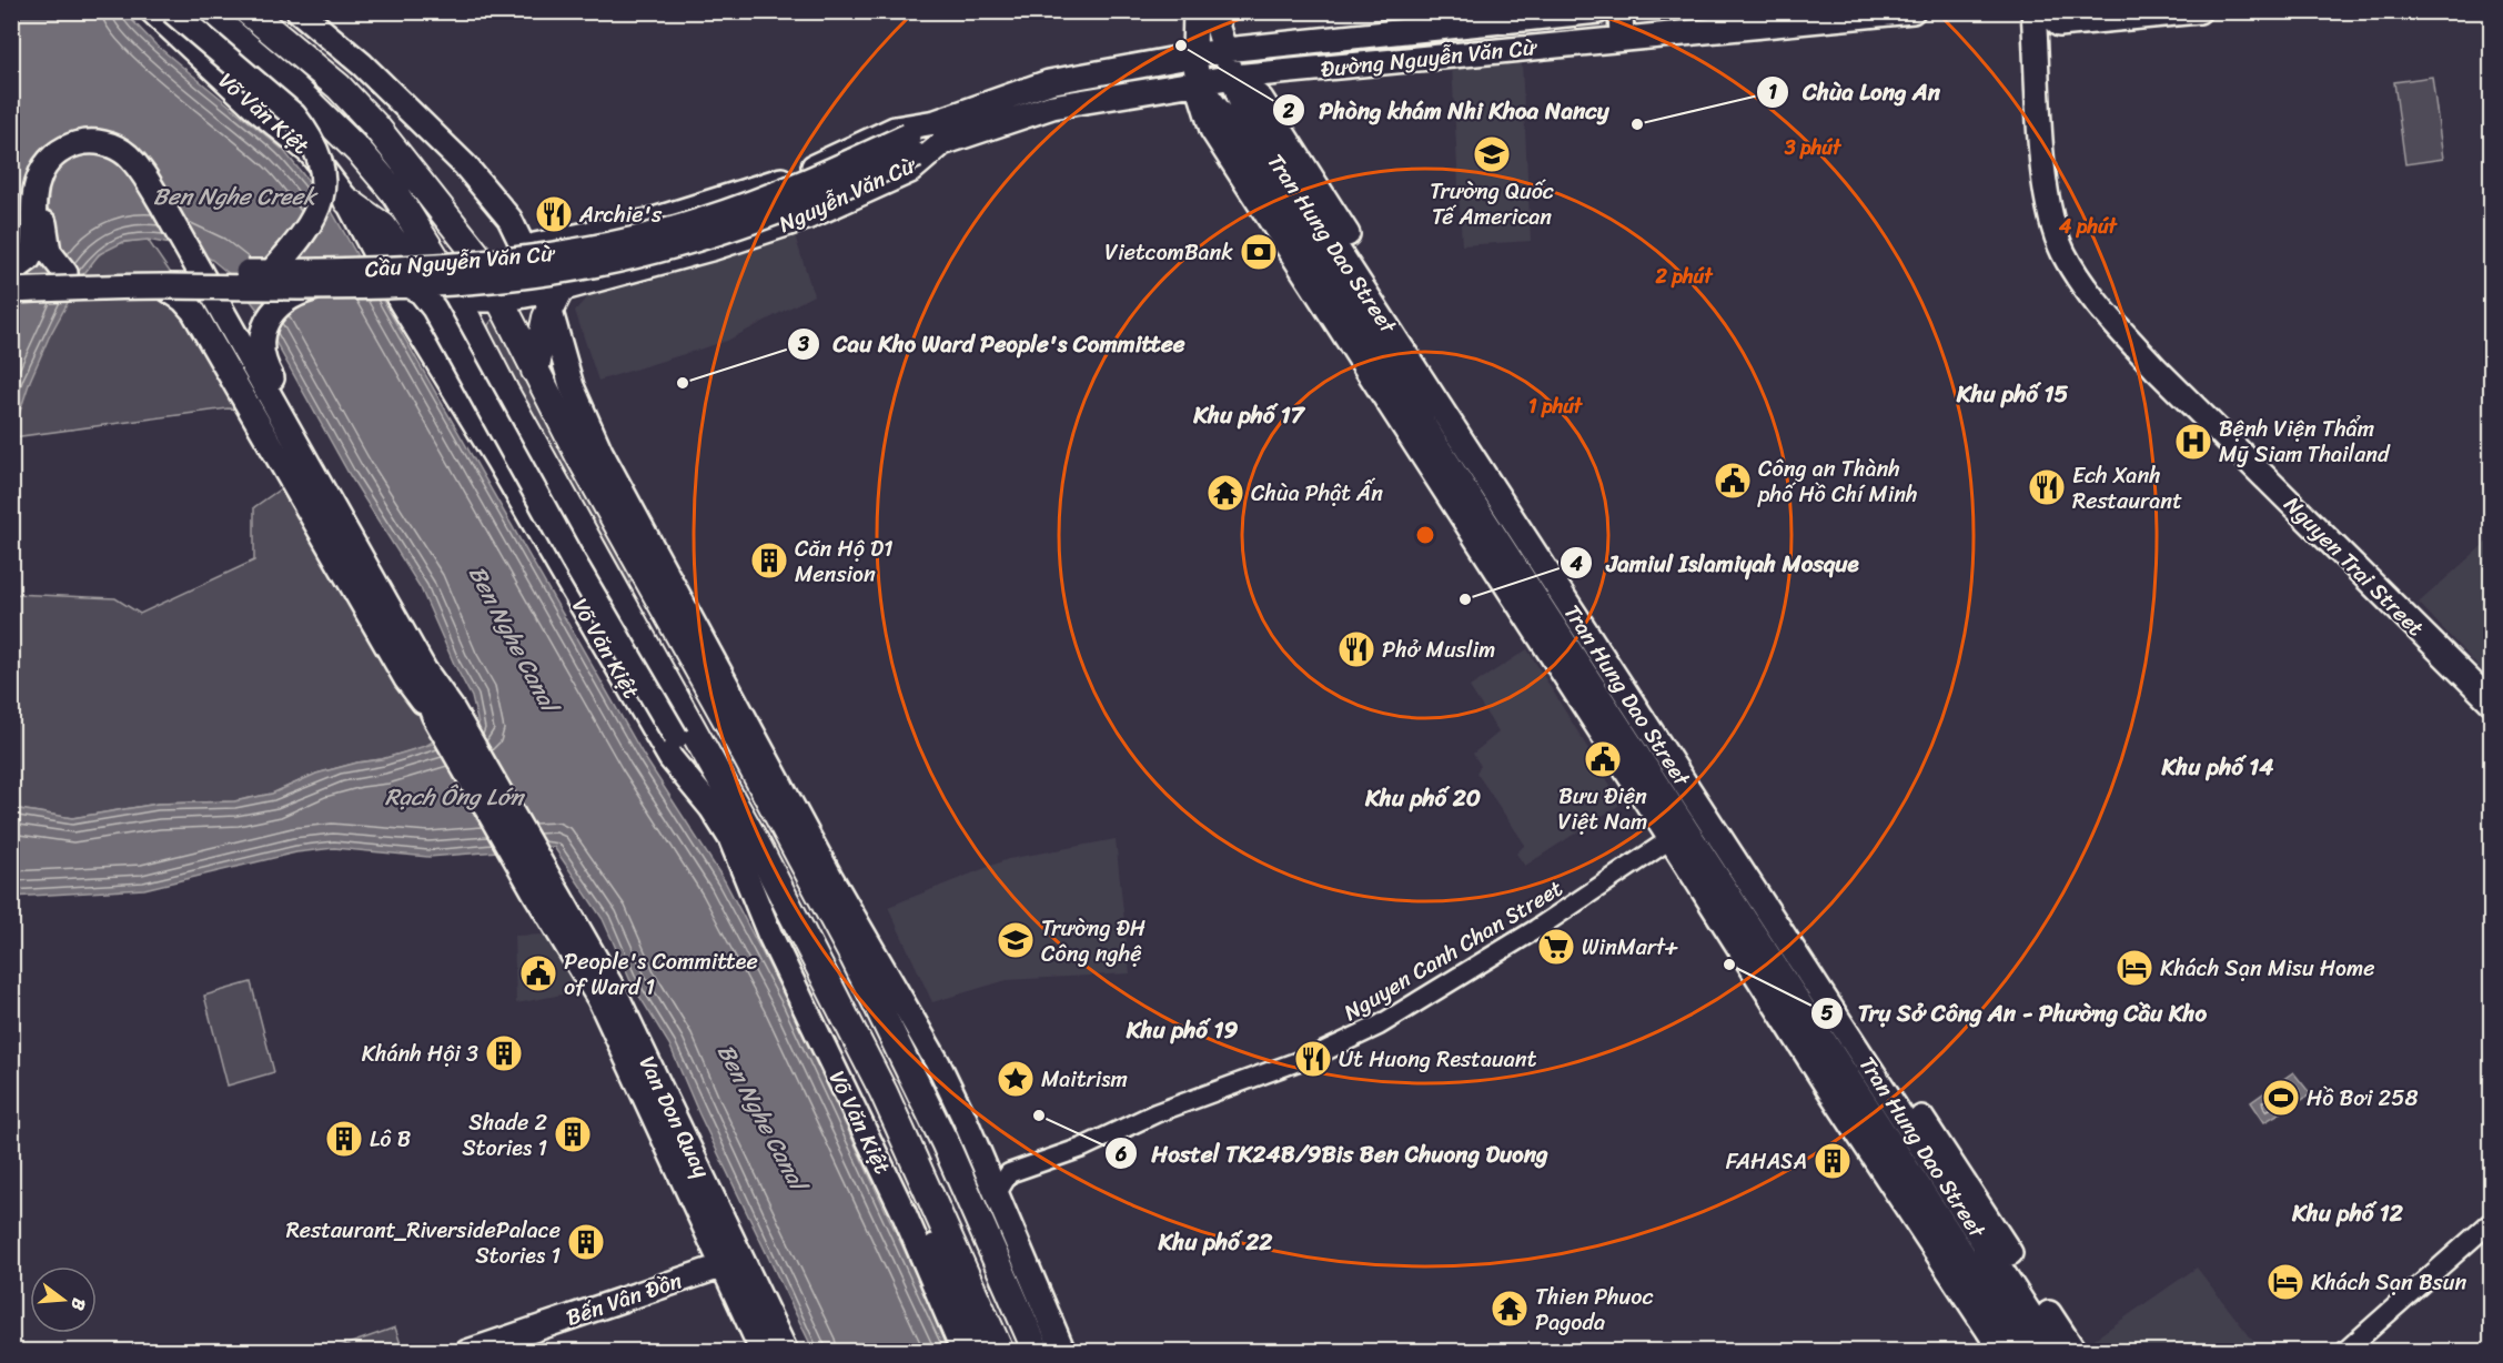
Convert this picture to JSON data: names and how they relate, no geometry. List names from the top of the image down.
{
  "streets": {
    "highway": ["Võ Văn Kiệt"],
    "main road": [
      "Đường Nguyễn Văn Cừ",
      "Nguyễn Văn Cừ",
      "Tran Hung Dao Street",
      "Cầu Nguyễn Văn Cừ",
      "Nguyen Trai Street",
      "Van Don Quay",
      "Bến Vân Đồn"
    ],
    "street": ["Nguyen Canh Chan Street"]
  },
  "crossings": [
    ["Đường Nguyễn Văn Cừ", "Nguyễn Văn Cừ"],
    ["Đường Nguyễn Văn Cừ", "Tran Hung Dao Street"],
    ["Võ Văn Kiệt", "Nguyễn Văn Cừ"],
    ["Nguyễn Văn Cừ", "Tran Hung Dao Street"],
    ["Nguyễn Văn Cừ", "Cầu Nguyễn Văn Cừ"],
    ["Tran Hung Dao Street", "Nguyen Canh Chan Street"],
    ["Cầu Nguyễn Văn Cừ", "Van Don Quay"],
    ["Van Don Quay", "Bến Vân Đồn"]
  ],
  "districts": [
    "Khu phố 15",
    "Khu phố 17",
    "Khu phố 14",
    "Khu phố 20",
    "Khu phố 19",
    "Khu phố 12",
    "Khu phố 22"
  ],
  "water": ["Ben Nghe Creek", "Ben Nghe Canal", "Rạch Ông Lớn"],
  "places": {
    "other": [
      "Phòng khám Nhi Khoa Nancy",
      "Chùa Long An",
      "Cau Kho Ward People's Committee",
      "Jamiul Islamiyah Mosque",
      "Trụ Sở Công An - Phường Cầu Kho",
      "Hostel TK24B/9Bis Ben Chuong Duong"
    ],
    "school or university": ["Trường Quốc Tế American", "Trường ĐH Công nghệ"],
    "restaurant": [
      "Archie's",
      "Ech Xanh Restaurant",
      "Phở Muslim",
      "Ut Huong Restauant"
    ],
    "bank": ["VietcomBank"],
    "hospital": ["Bệnh Viện Thẩm Mỹ Siam Thailand"],
    "public building": ["Công an Thành phố Hồ Chí Minh", "Bưu Điện Việt Nam", "People's Committee of Ward 1"],
    "temple": ["Chùa Phật Ấn", "Thien Phuoc Pagoda"],
    "building": [
      "Căn Hộ D1 Mension",
      "Khánh Hội 3",
      "Shade 2 Stories 1",
      "Lô B",
      "FAHASA",
      "Restaurant_RiversidePalace Stories 1"
    ],
    "supermarket": ["WinMart+"],
    "hotel": ["Khách Sạn Misu Home", "Khách Sạn Bsun"],
    "place": ["Maitrism"],
    "sports": ["Hồ Bơi 258"]
  },
  "north": "right",
  "rings": [
    "3 phút",
    "4 phút",
    "2 phút",
    "1 phút"
  ]
}
